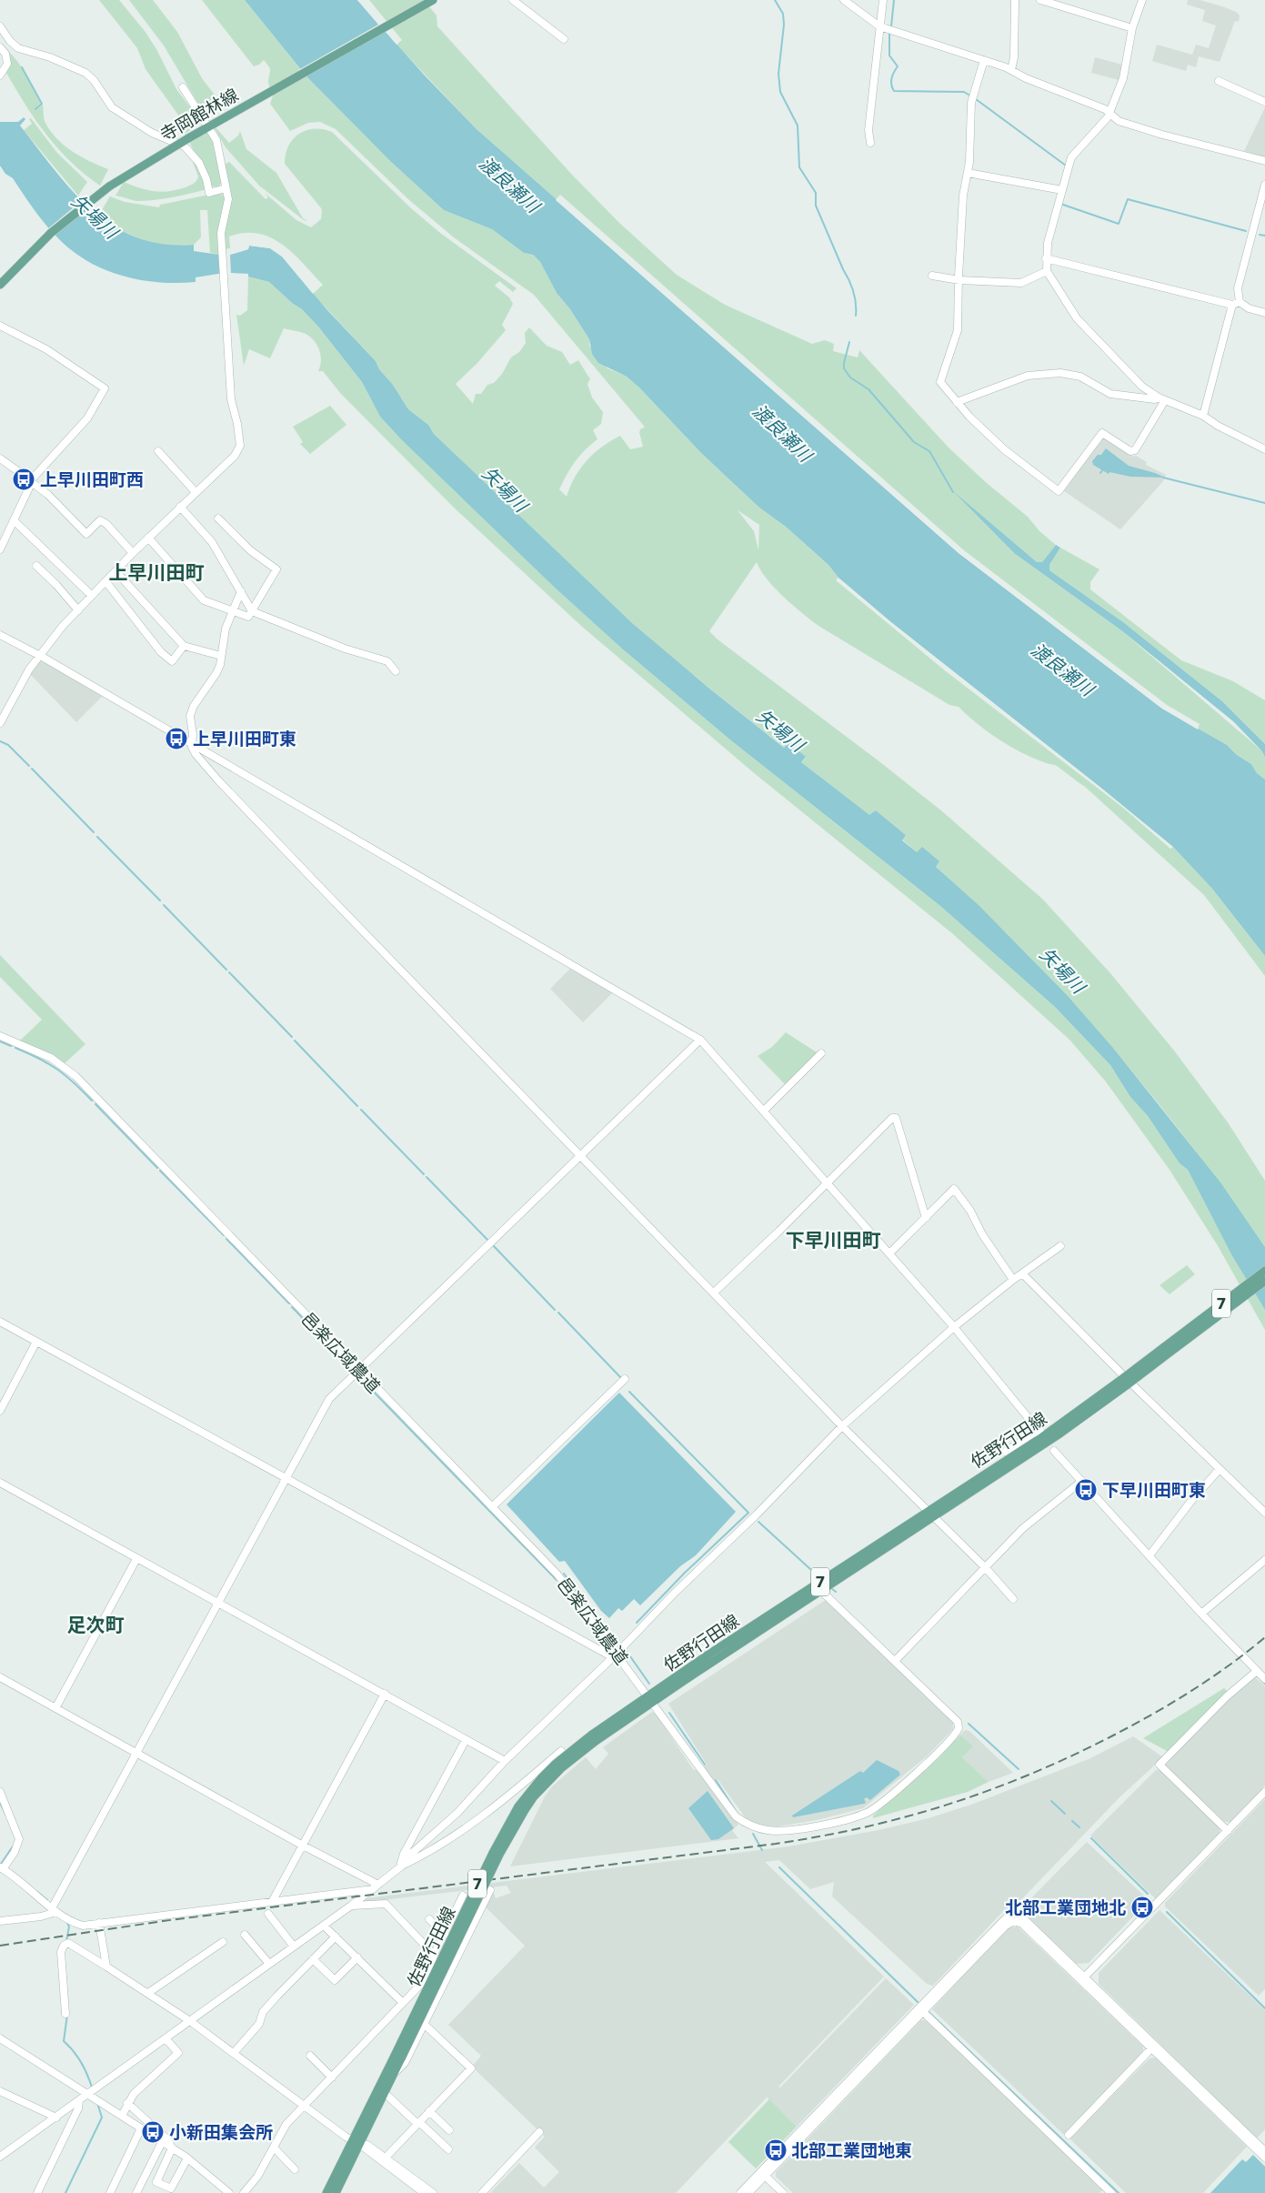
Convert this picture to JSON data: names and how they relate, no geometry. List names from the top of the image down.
{
  "streets": {
    "main road": ["寺岡館林線", "7", "佐野行田線"],
    "street": ["邑楽広域農道"]
  },
  "crossings": [
    ["邑楽広域農道", "佐野行田線"]
  ],
  "districts": ["上早川田町", "下早川田町", "足次町"],
  "water": ["渡良瀬川", "矢場川"],
  "places": {
    "bus stop": [
      "上早川田町西",
      "上早川田町東",
      "下早川田町東",
      "北部工業団地北",
      "小新田集会所",
      "北部工業団地東"
    ]
  }
}
